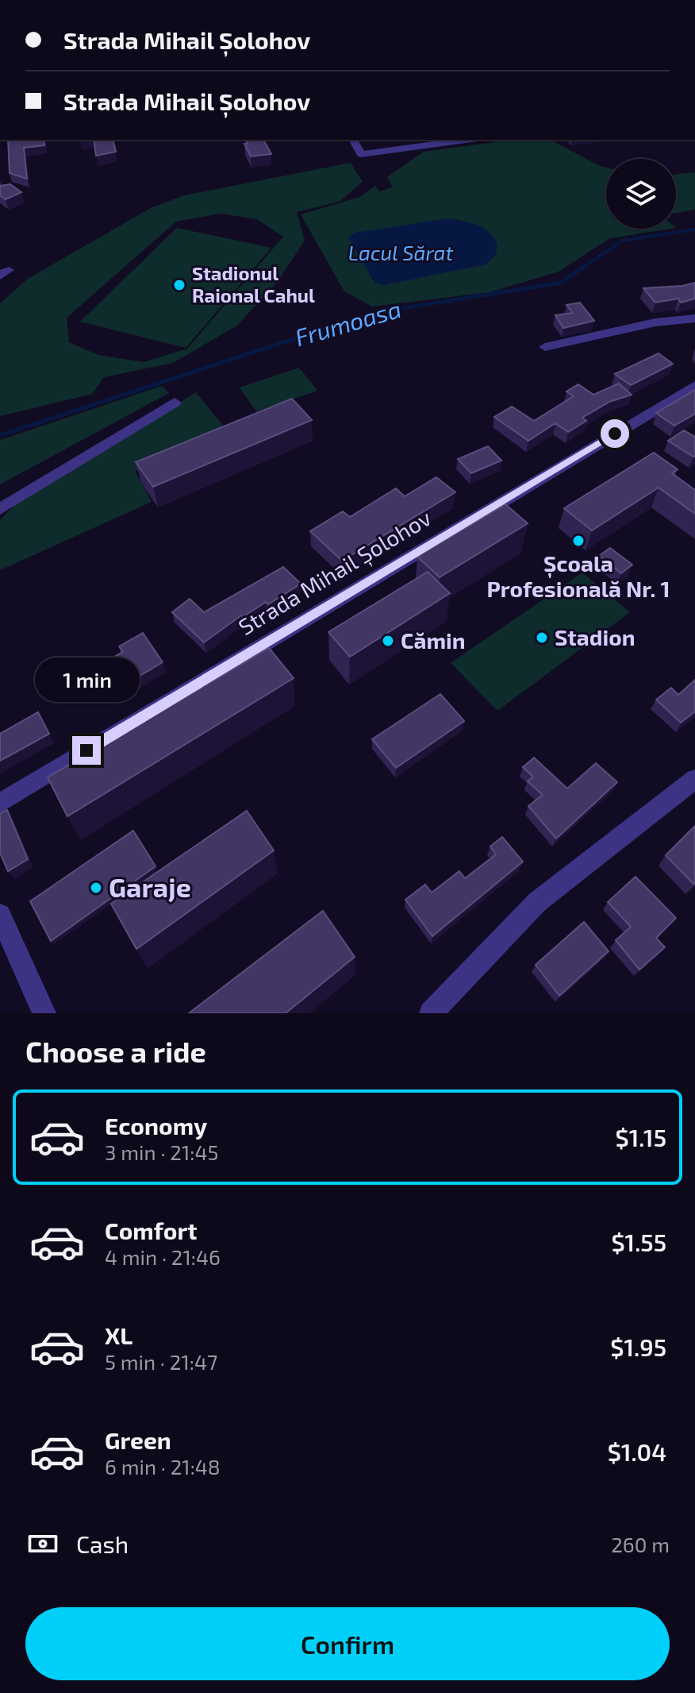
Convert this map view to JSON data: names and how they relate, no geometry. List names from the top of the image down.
{
  "streets": {
    "street": ["Strada Mihail Șolohov"]
  },
  "water": ["Lacul Sărat", "Frumoasa"],
  "places": [
    "Stadionul Raional Cahul",
    "Școala Profesională Nr. 1",
    "Stadion",
    "Cămin",
    "Garaje"
  ],
  "page": {
    "banner": ["Strada Mihail Șolohov", "Strada Mihail Șolohov"],
    "bubble": "1 min",
    "heading": "Choose a ride",
    "list": [
      {
        "name": "Economy",
        "note": "3 min · 21:45",
        "value": "$1.15"
      },
      {
        "name": "Comfort",
        "note": "4 min · 21:46",
        "value": "$1.55"
      },
      {
        "name": "XL",
        "note": "5 min · 21:47",
        "value": "$1.95"
      },
      {
        "name": "Green",
        "note": "6 min · 21:48",
        "value": "$1.04"
      }
    ],
    "pay": ["Cash", "260 m"],
    "buttons": "Confirm"
  }
}
